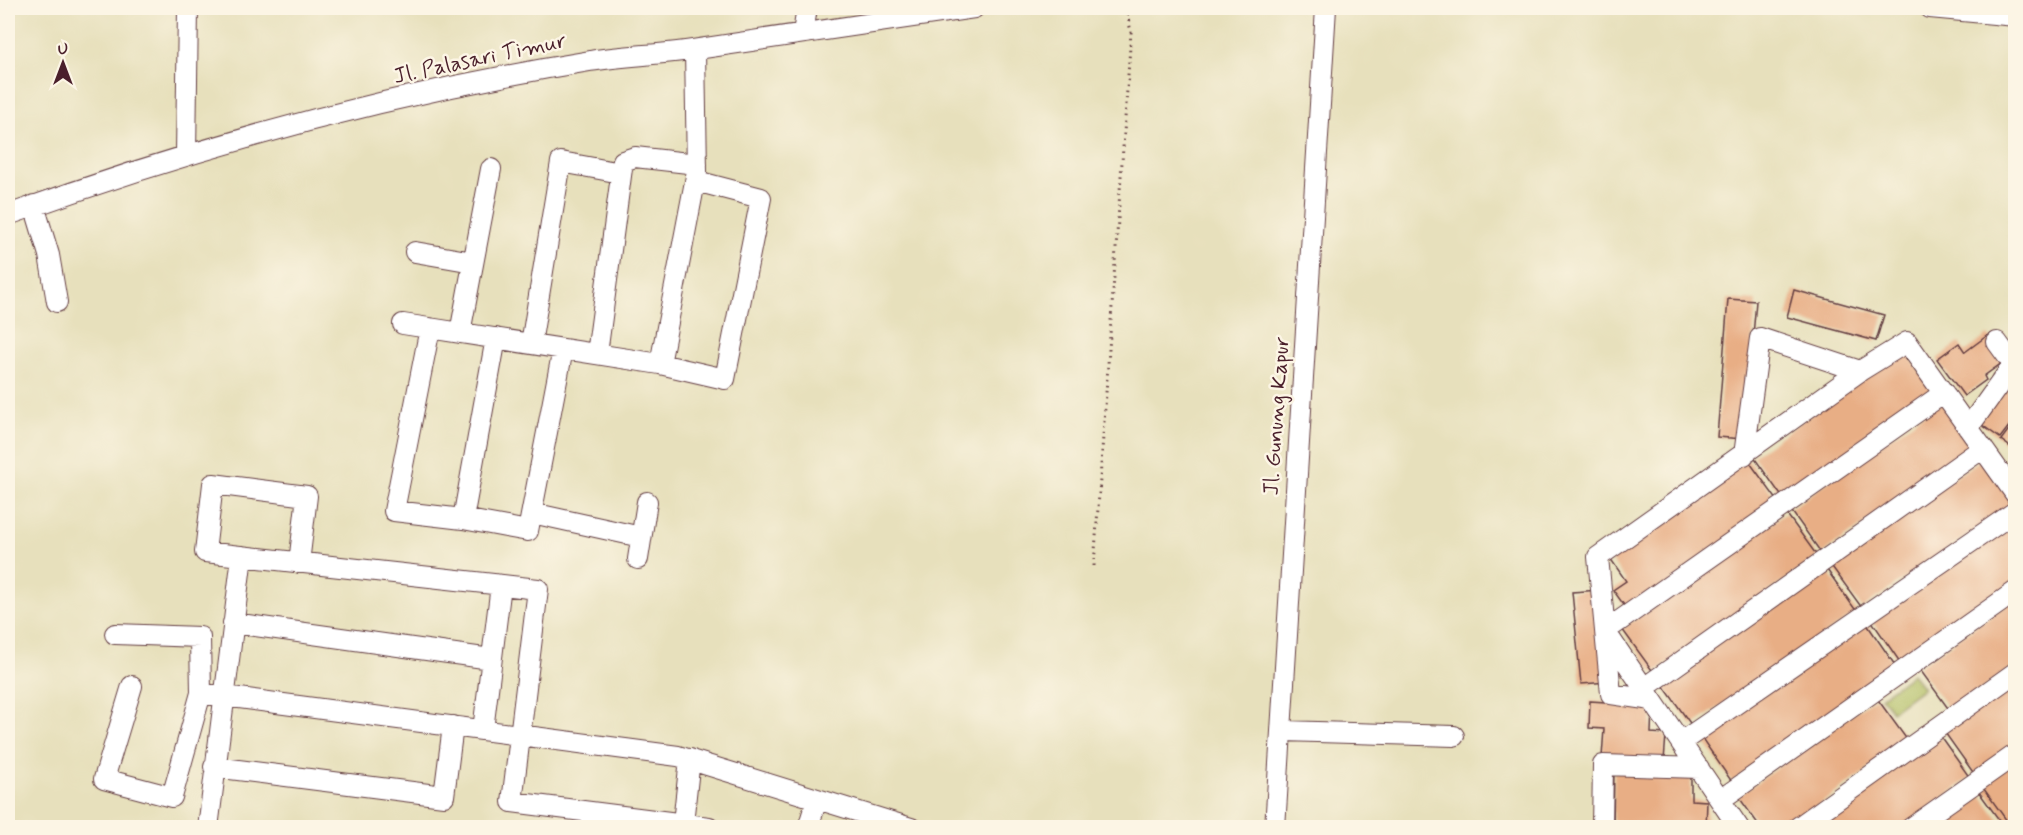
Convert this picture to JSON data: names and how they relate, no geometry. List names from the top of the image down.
{
  "streets": {
    "street": ["Jl. Palasari Timur", "Jl. Gunung Kapur"]
  },
  "north": "top"
}
